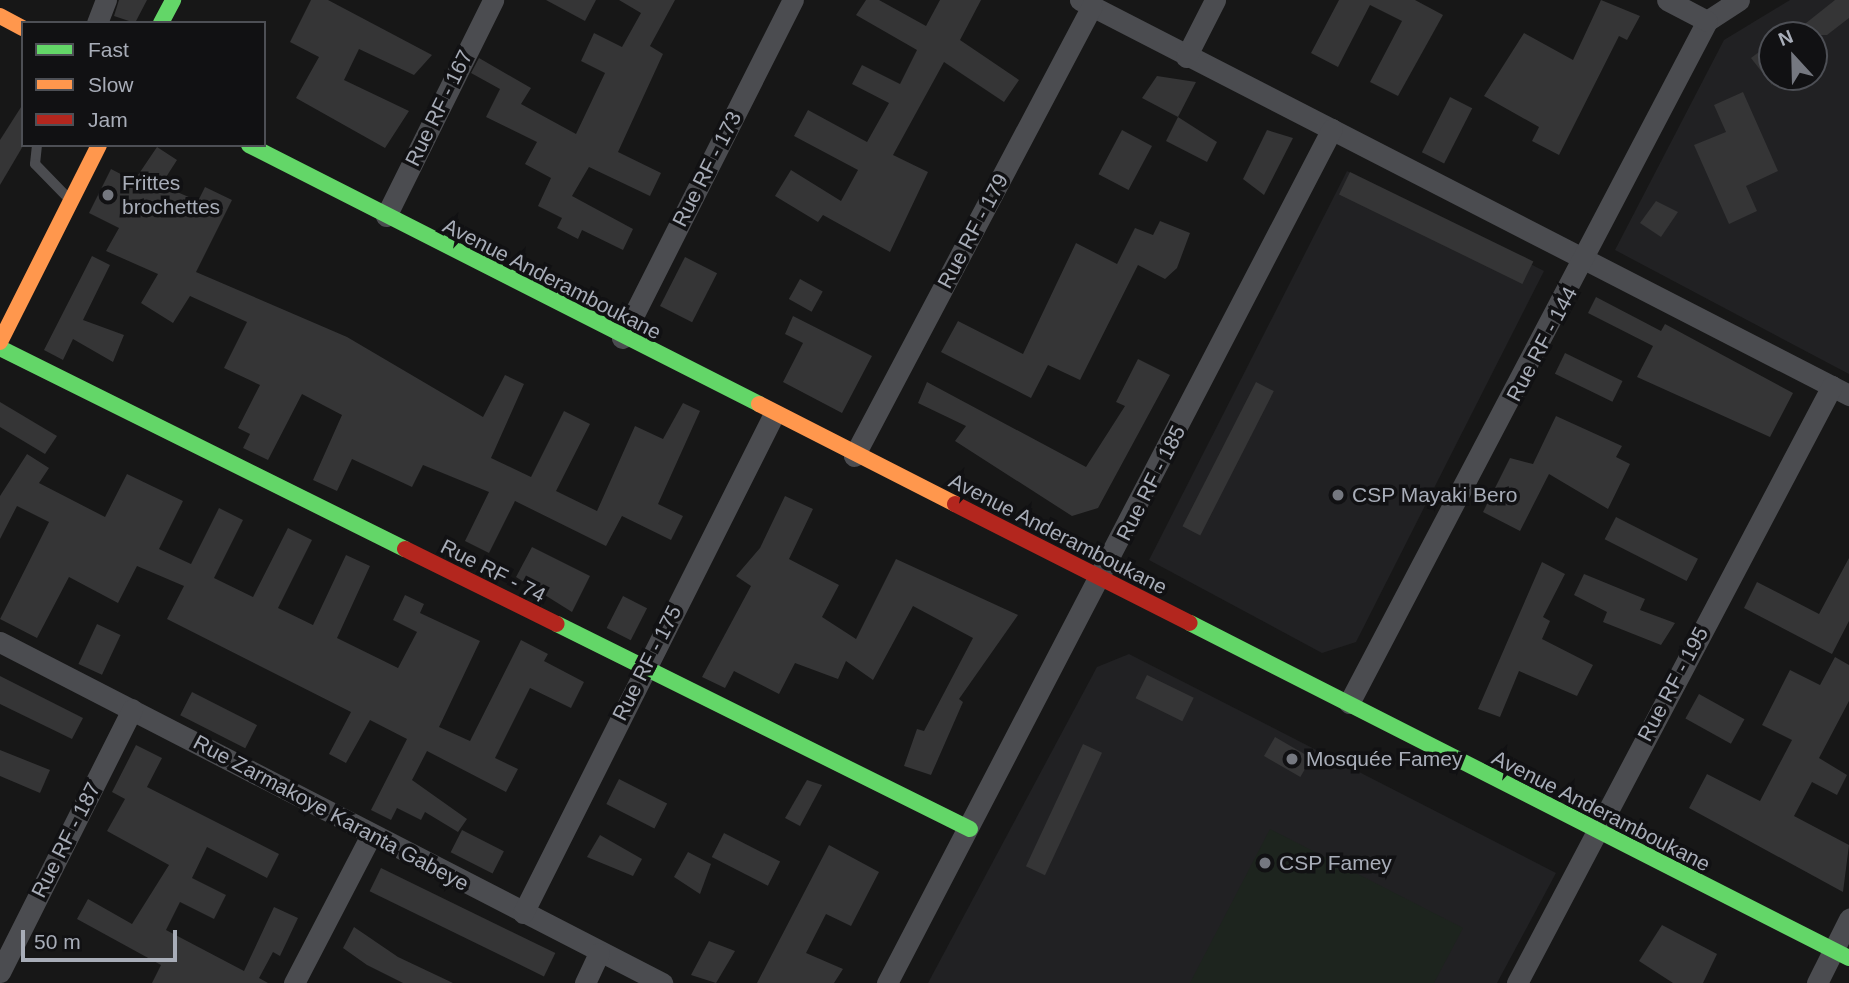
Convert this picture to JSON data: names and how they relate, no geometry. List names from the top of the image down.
{
  "streets": {
    "street": [
      "Rue RF - 167",
      "Rue RF - 173",
      "Rue RF - 179",
      "Avenue Anderamboukane",
      "Rue RF - 144",
      "Rue RF - 185",
      "Rue RF - 74",
      "Rue RF - 175",
      "Rue RF - 195",
      "Rue Zarmakoye Karanta Gabeye",
      "Rue RF - 187"
    ]
  },
  "crossings": [
    ["Rue RF - 167", "Avenue Anderamboukane"],
    ["Rue RF - 173", "Avenue Anderamboukane"],
    ["Rue RF - 179", "Avenue Anderamboukane"],
    ["Avenue Anderamboukane", "Rue RF - 144"],
    ["Avenue Anderamboukane", "Rue RF - 185"],
    ["Avenue Anderamboukane", "Rue RF - 175"],
    ["Avenue Anderamboukane", "Rue RF - 195"],
    ["Rue RF - 185", "Rue RF - 74"],
    ["Rue RF - 74", "Rue RF - 175"],
    ["Rue RF - 175", "Rue Zarmakoye Karanta Gabeye"],
    ["Rue Zarmakoye Karanta Gabeye", "Rue RF - 187"]
  ],
  "places": [
    "Frittes brochettes",
    "CSP Mayaki Bero",
    "Mosquée Famey",
    "CSP Famey"
  ],
  "legend": ["Fast", "Slow", "Jam"],
  "scale_bar": "50 m",
  "north": "top"
}
